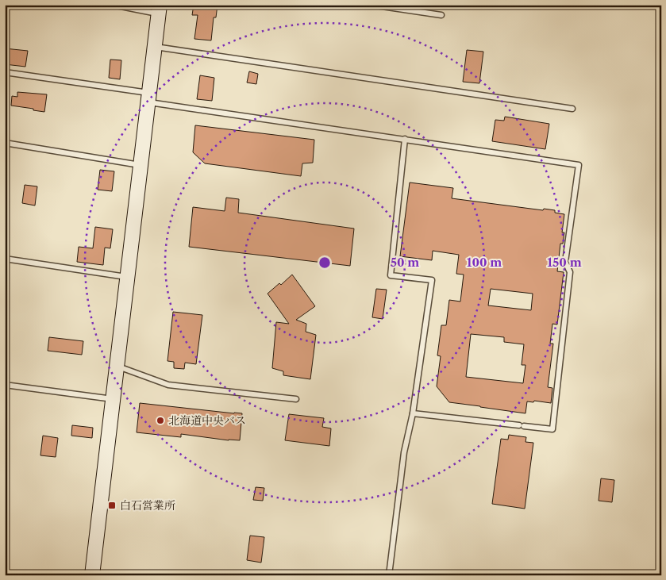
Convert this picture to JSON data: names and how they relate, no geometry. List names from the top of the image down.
{
  "places": {
    "other": ["北海道中央バス"],
    "transit": ["白石営業所"]
  },
  "rings": ["50 m", "100 m", "150 m"]
}
